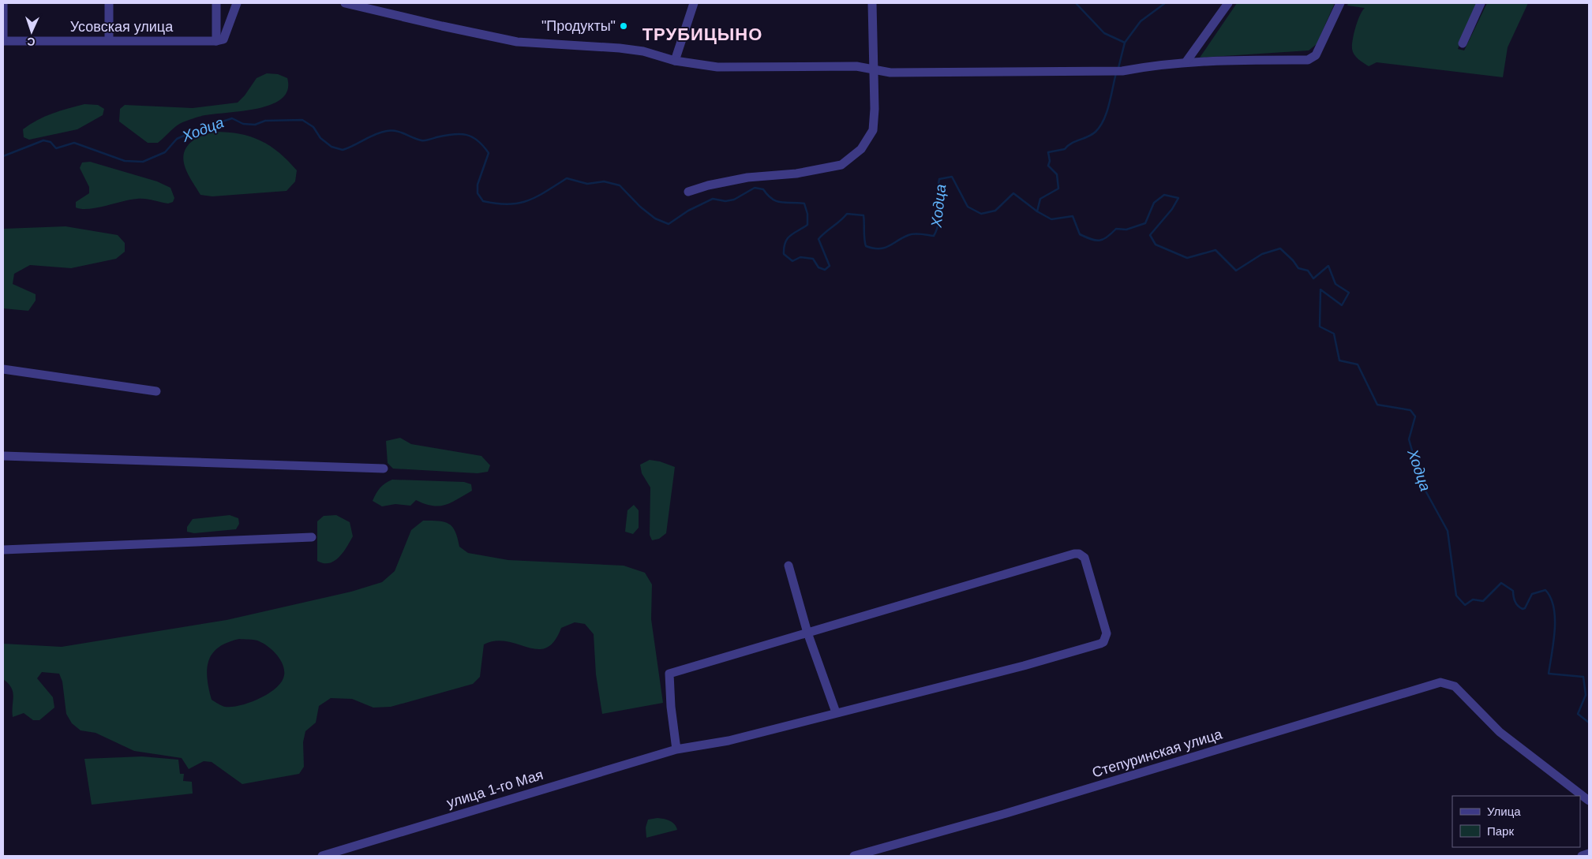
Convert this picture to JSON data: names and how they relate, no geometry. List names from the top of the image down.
{
  "streets": {
    "street": ["Усовская улица", "Степуринская улица", "улица 1-го Мая"]
  },
  "districts": ["ТРУБИЦЫНО"],
  "water": ["Ходца"],
  "places": ["\"Продукты\""],
  "legend": ["Улица", "Парк"],
  "north": "bottom"
}
